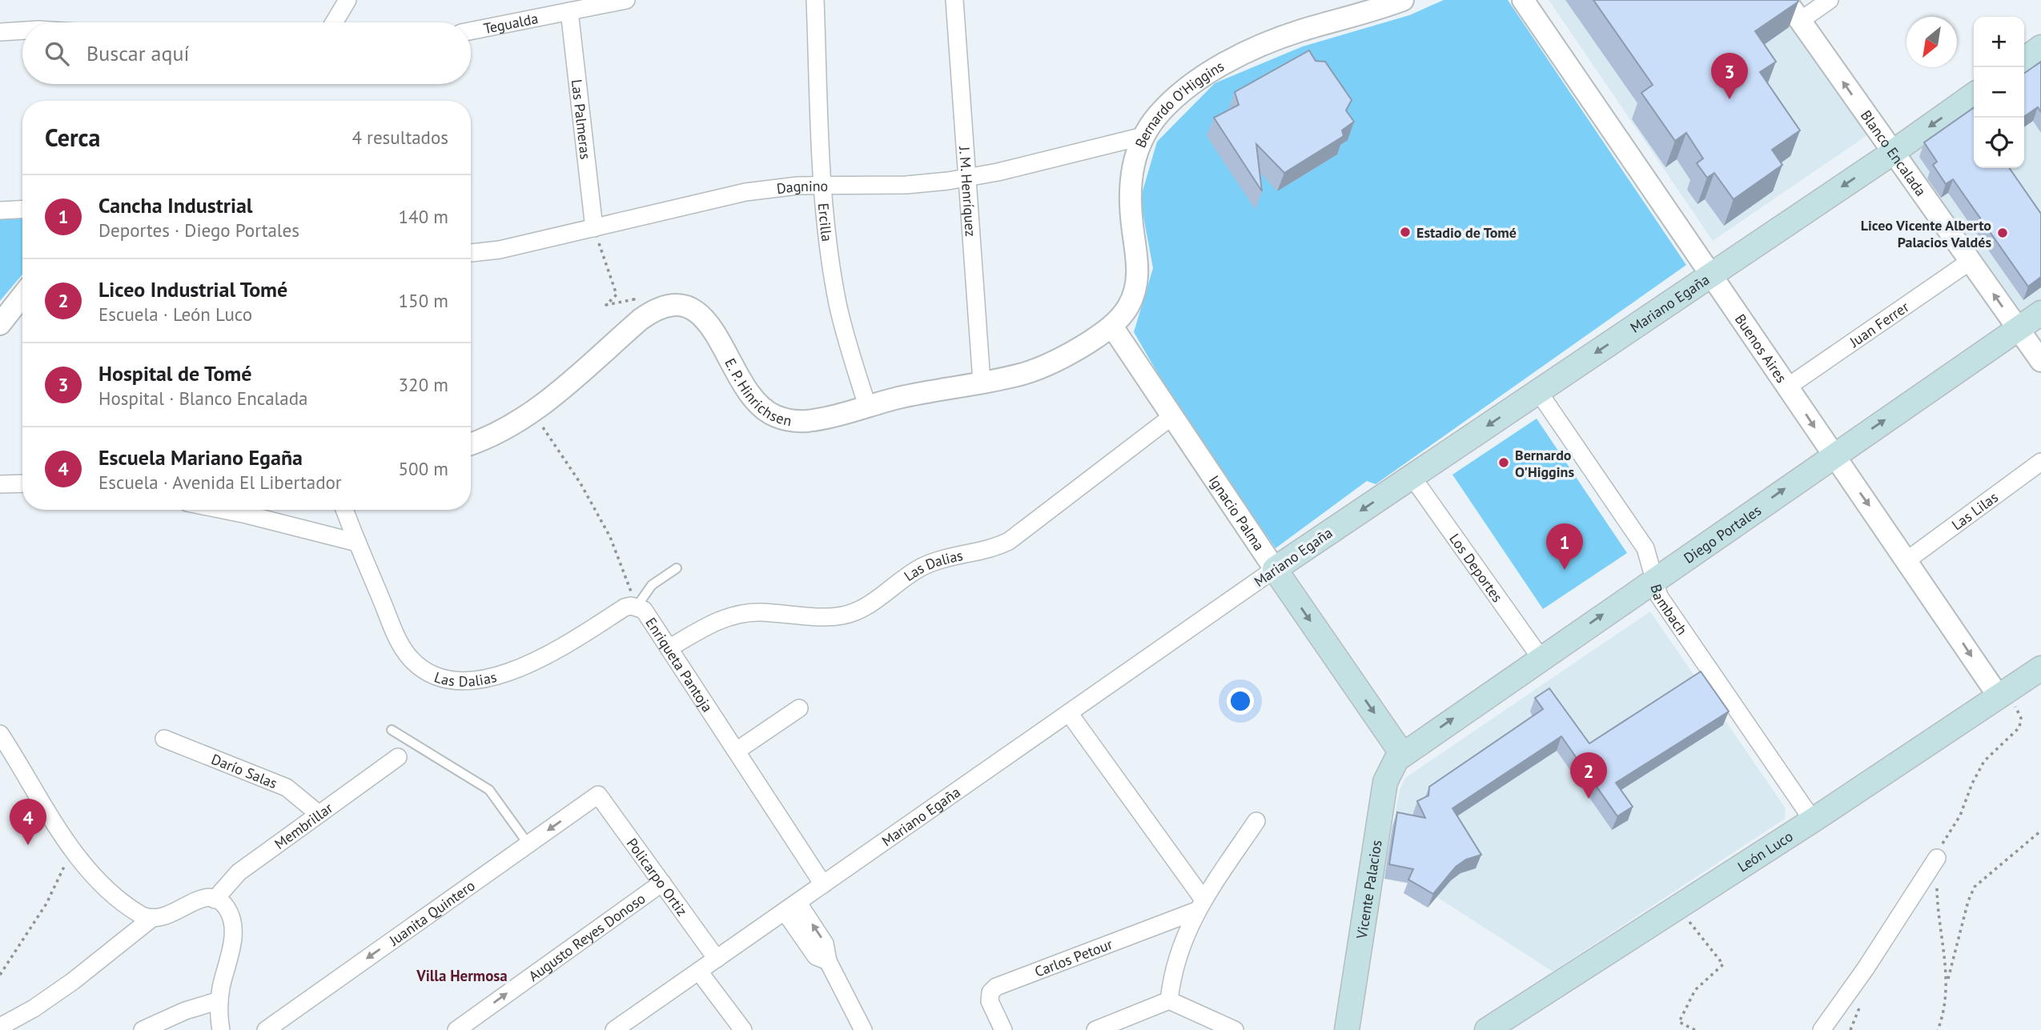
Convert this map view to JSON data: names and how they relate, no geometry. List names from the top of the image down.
{
  "streets": {
    "main road": [
      "Mariano Egaña",
      "Ignacio Palma",
      "Diego Portales",
      "León Luco",
      "Vicente Palacios"
    ],
    "street": [
      "Tegualda",
      "Bernardo O'Higgins",
      "Las Palmeras",
      "Blanco Encalada",
      "Dagnino",
      "J. M. Henríquez",
      "Ercilla",
      "Juan Ferrer",
      "Buenos Aires",
      "E. P. Hinrichsen",
      "Las Lilas",
      "Los Deportes",
      "Las Dalias",
      "Bambach",
      "Enriqueta Pantoja",
      "Darío Salas",
      "Membrillar",
      "Policarpo Ortiz",
      "Juanita Quintero",
      "Augusto Reyes Donoso",
      "Carlos Petour"
    ]
  },
  "crossings": [
    ["Tegualda", "Las Palmeras"],
    ["Bernardo O'Higgins", "Dagnino"],
    ["Bernardo O'Higgins", "E. P. Hinrichsen"],
    ["Bernardo O'Higgins", "Ignacio Palma"],
    ["Las Palmeras", "Dagnino"],
    ["Blanco Encalada", "Mariano Egaña"],
    ["Blanco Encalada", "Juan Ferrer"],
    ["Blanco Encalada", "Diego Portales"],
    ["Dagnino", "J. M. Henríquez"],
    ["Dagnino", "Ercilla"],
    ["J. M. Henríquez", "E. P. Hinrichsen"],
    ["Ercilla", "E. P. Hinrichsen"],
    ["Mariano Egaña", "Buenos Aires"],
    ["Mariano Egaña", "Ignacio Palma"],
    ["Mariano Egaña", "Los Deportes"],
    ["Mariano Egaña", "Bambach"],
    ["Mariano Egaña", "Enriqueta Pantoja"],
    ["Mariano Egaña", "Policarpo Ortiz"],
    ["Juan Ferrer", "Buenos Aires"],
    ["Buenos Aires", "Las Lilas"],
    ["Buenos Aires", "Diego Portales"],
    ["Buenos Aires", "León Luco"],
    ["E. P. Hinrichsen", "Ignacio Palma"],
    ["E. P. Hinrichsen", "Enriqueta Pantoja"],
    ["Ignacio Palma", "Diego Portales"],
    ["Ignacio Palma", "Las Dalias"],
    ["Ignacio Palma", "Vicente Palacios"],
    ["Diego Portales", "Los Deportes"],
    ["Diego Portales", "Bambach"],
    ["Diego Portales", "Vicente Palacios"],
    ["Las Dalias", "Enriqueta Pantoja"],
    ["Bambach", "León Luco"],
    ["Darío Salas", "Membrillar"],
    ["Policarpo Ortiz", "Juanita Quintero"],
    ["Policarpo Ortiz", "Augusto Reyes Donoso"]
  ],
  "one_way": [
    "Blanco Encalada",
    "Mariano Egaña",
    "Buenos Aires",
    "Ignacio Palma",
    "Diego Portales",
    "Juanita Quintero",
    "Augusto Reyes Donoso"
  ],
  "districts": ["Villa Hermosa"],
  "places": ["Estadio de Tomé", "Liceo Vicente Alberto Palacios Valdés", "Bernardo O'Higgins"],
  "north": "bottom left",
  "page": {
    "map_buttons": ["+", "−"],
    "search": "Buscar aquí",
    "pins": [
      "3",
      "1",
      "2",
      "4"
    ],
    "heading": ["Cerca", "4 resultados"],
    "list": [
      {
        "mark": "1",
        "name": "Cancha Industrial",
        "note": "Deportes · Diego Portales",
        "value": "140 m"
      },
      {
        "mark": "2",
        "name": "Liceo Industrial Tomé",
        "note": "Escuela · León Luco",
        "value": "150 m"
      },
      {
        "mark": "3",
        "name": "Hospital de Tomé",
        "note": "Hospital · Blanco Encalada",
        "value": "320 m"
      },
      {
        "mark": "4",
        "name": "Escuela Mariano Egaña",
        "note": "Escuela · Avenida El Libertador",
        "value": "500 m"
      }
    ]
  }
}
